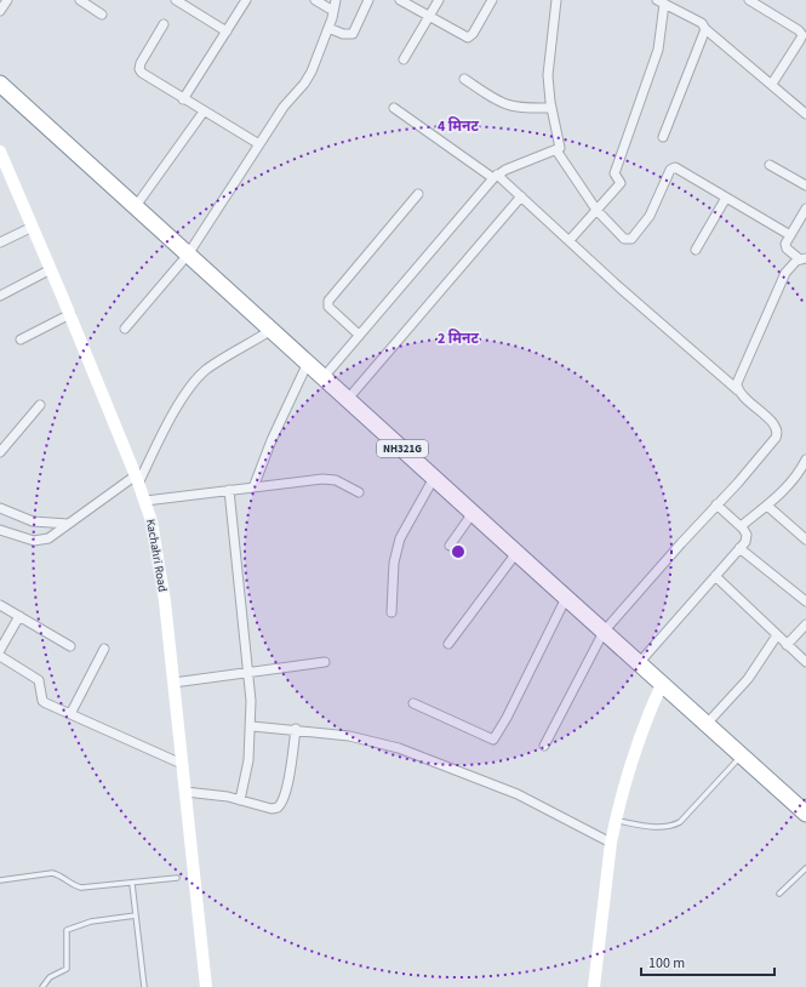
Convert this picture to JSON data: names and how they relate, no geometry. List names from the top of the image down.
{
  "streets": {
    "highway": ["NH321G"],
    "main road": ["Kachahri Road"]
  },
  "scale_bar": "100 m",
  "rings": ["4 मिनट", "2 मिनट"]
}
